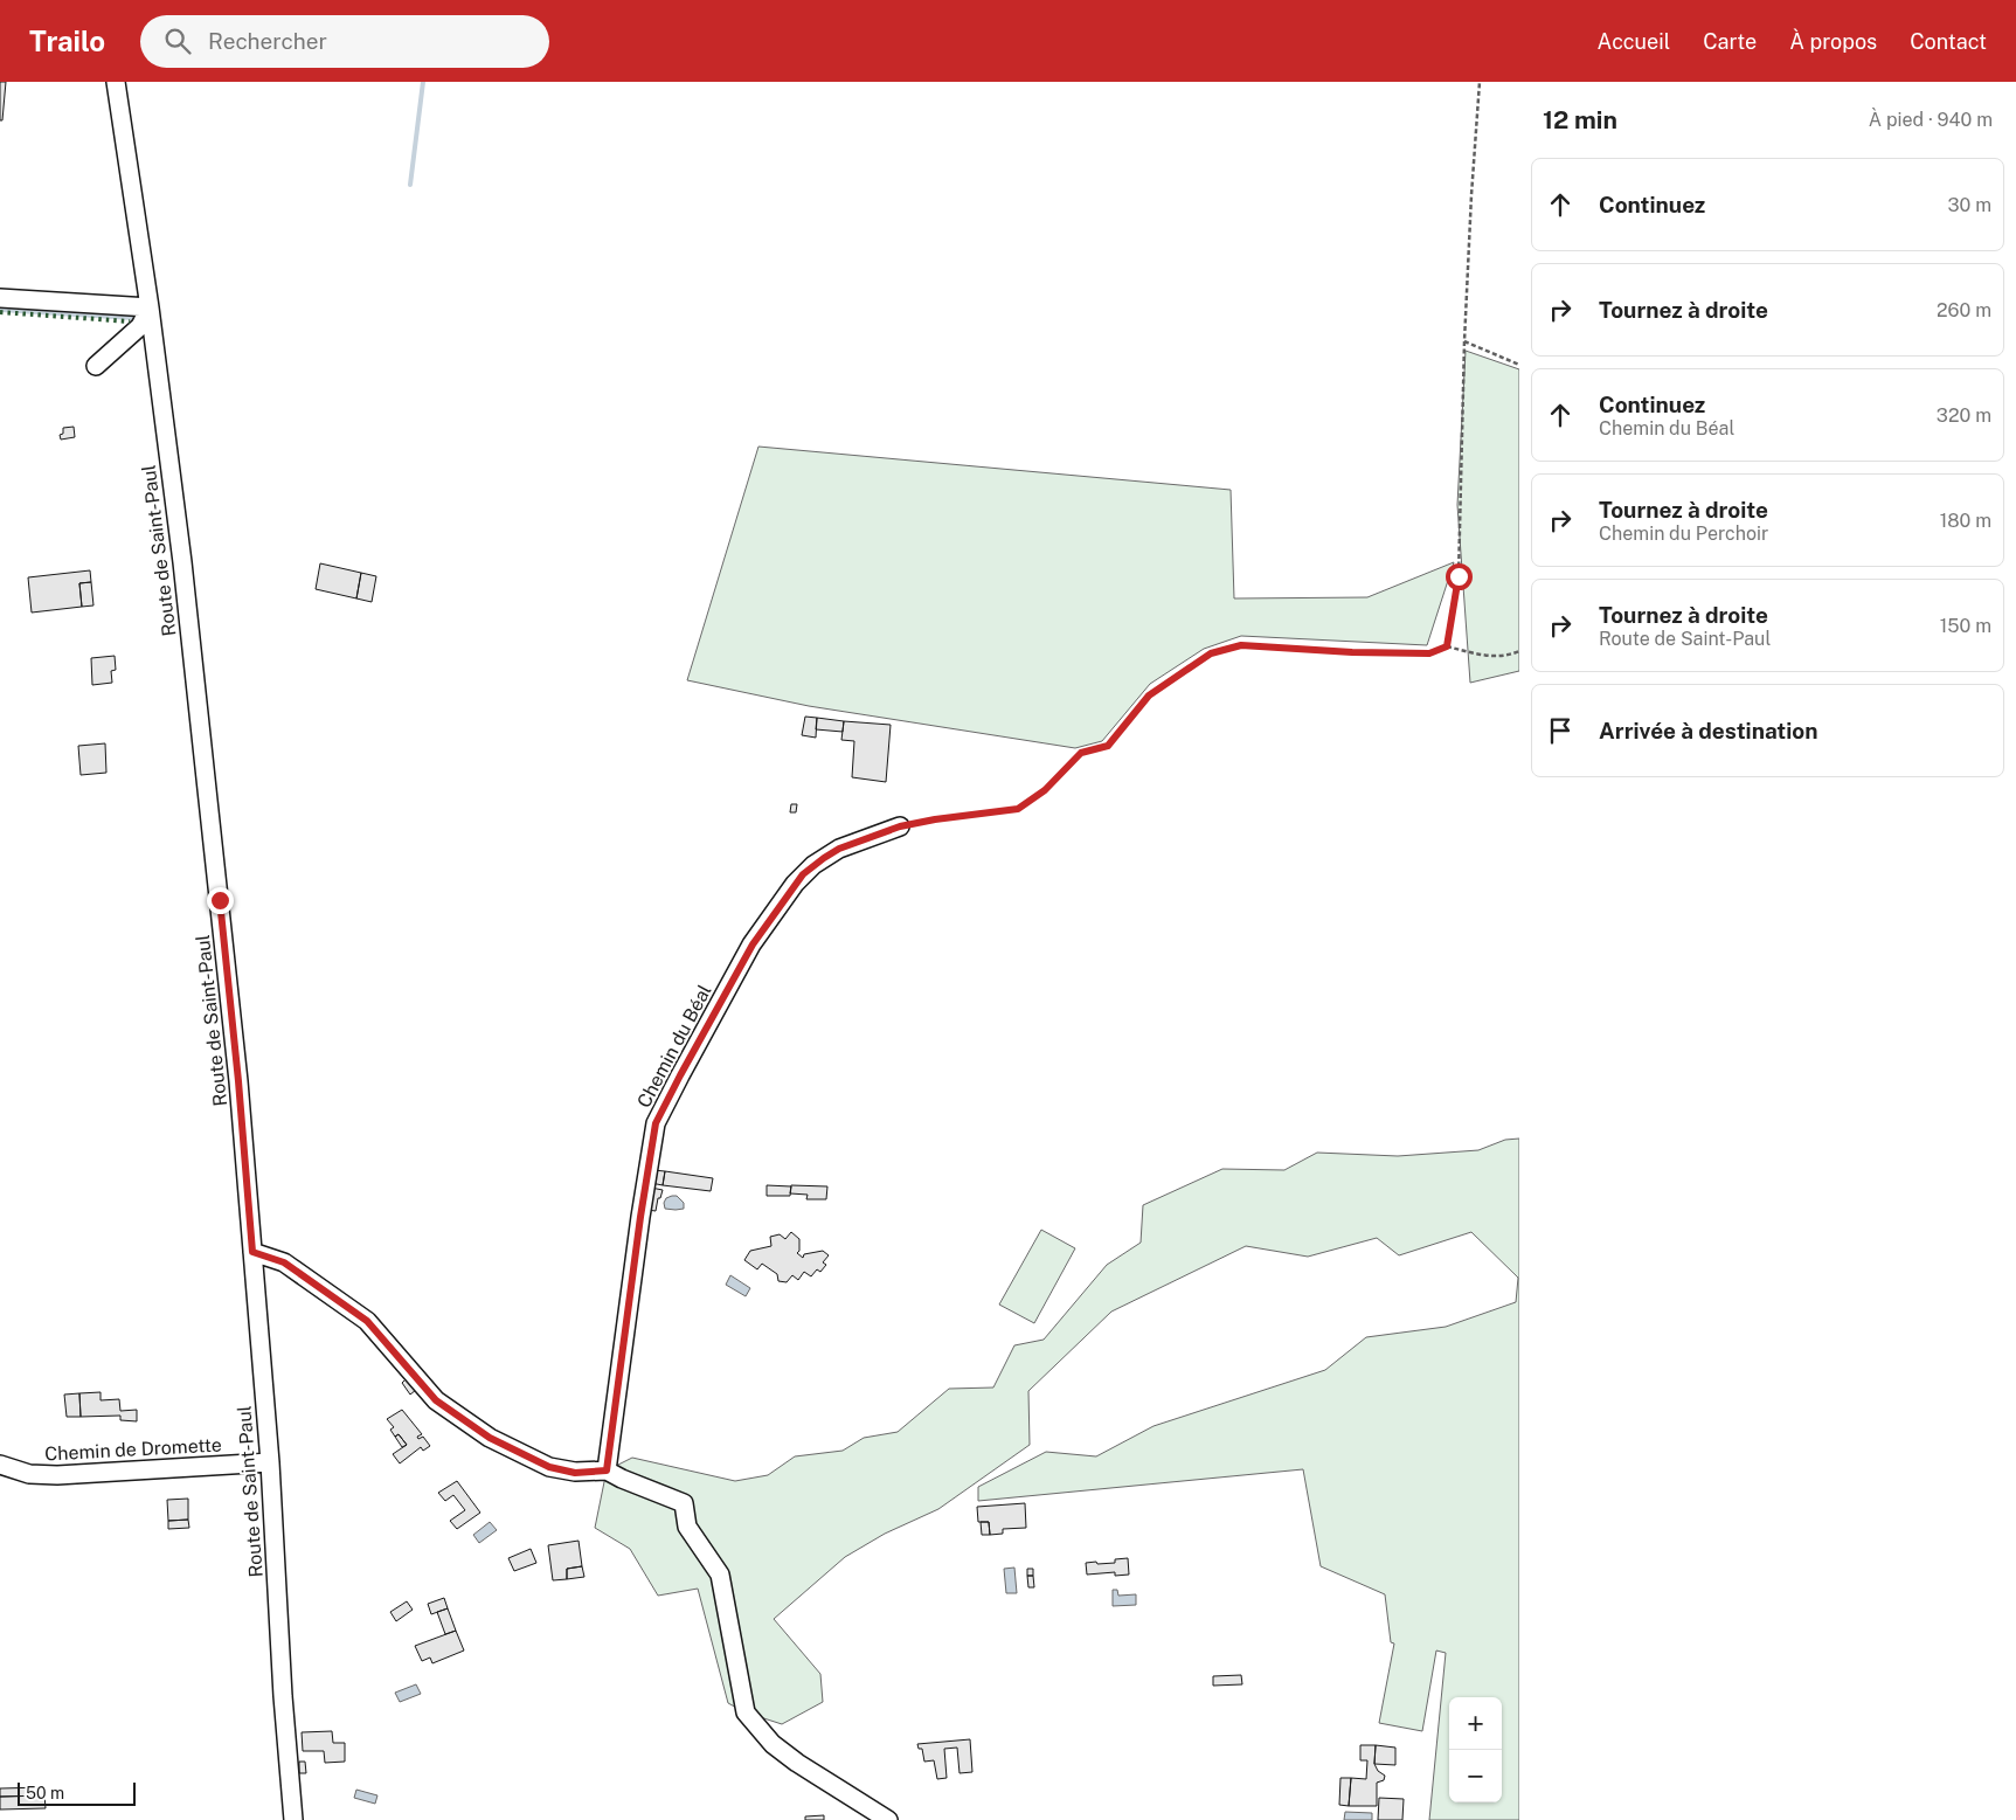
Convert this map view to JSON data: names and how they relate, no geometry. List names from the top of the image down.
{
  "streets": {
    "street": ["Route de Saint-Paul", "Chemin du Béal", "Chemin de Dromette"]
  },
  "crossings": [
    ["Route de Saint-Paul", "Chemin de Dromette"]
  ],
  "scale_bar": "50 m",
  "page": {
    "header": "Trailo",
    "search": "Rechercher",
    "nav": [
      "Accueil",
      "Carte",
      "À propos",
      "Contact"
    ],
    "heading": ["12 min", "À pied · 940 m"],
    "list": [
      ["Continuez", "30 m"],
      ["Tournez à droite", "260 m"],
      ["Continuez", "Chemin du Béal", "320 m"],
      ["Tournez à droite", "Chemin du Perchoir", "180 m"],
      ["Tournez à droite", "Route de Saint-Paul", "150 m"],
      "Arrivée à destination"
    ],
    "map_buttons": ["+", "−"],
    "scale": "50 m"
  }
}
